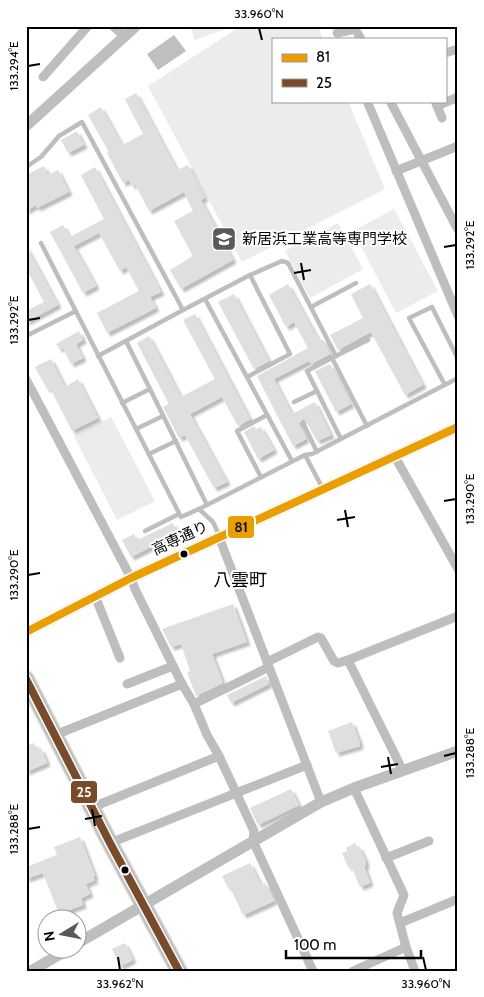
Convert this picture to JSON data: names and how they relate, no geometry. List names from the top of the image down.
{
  "streets": {
    "street": ["高専通り"]
  },
  "districts": ["八雲町"],
  "places": {
    "school or university": ["新居浜工業高等専門学校"]
  },
  "lines": ["transit line 81", "transit line 25"],
  "legend": ["81", "25"],
  "scale_bar": "100 m",
  "north": "left",
  "coordinates": [
    "33.960°N",
    "133.294°E",
    "133.292°E",
    "133.290°E",
    "133.288°E",
    "33.962°N"
  ]
}
